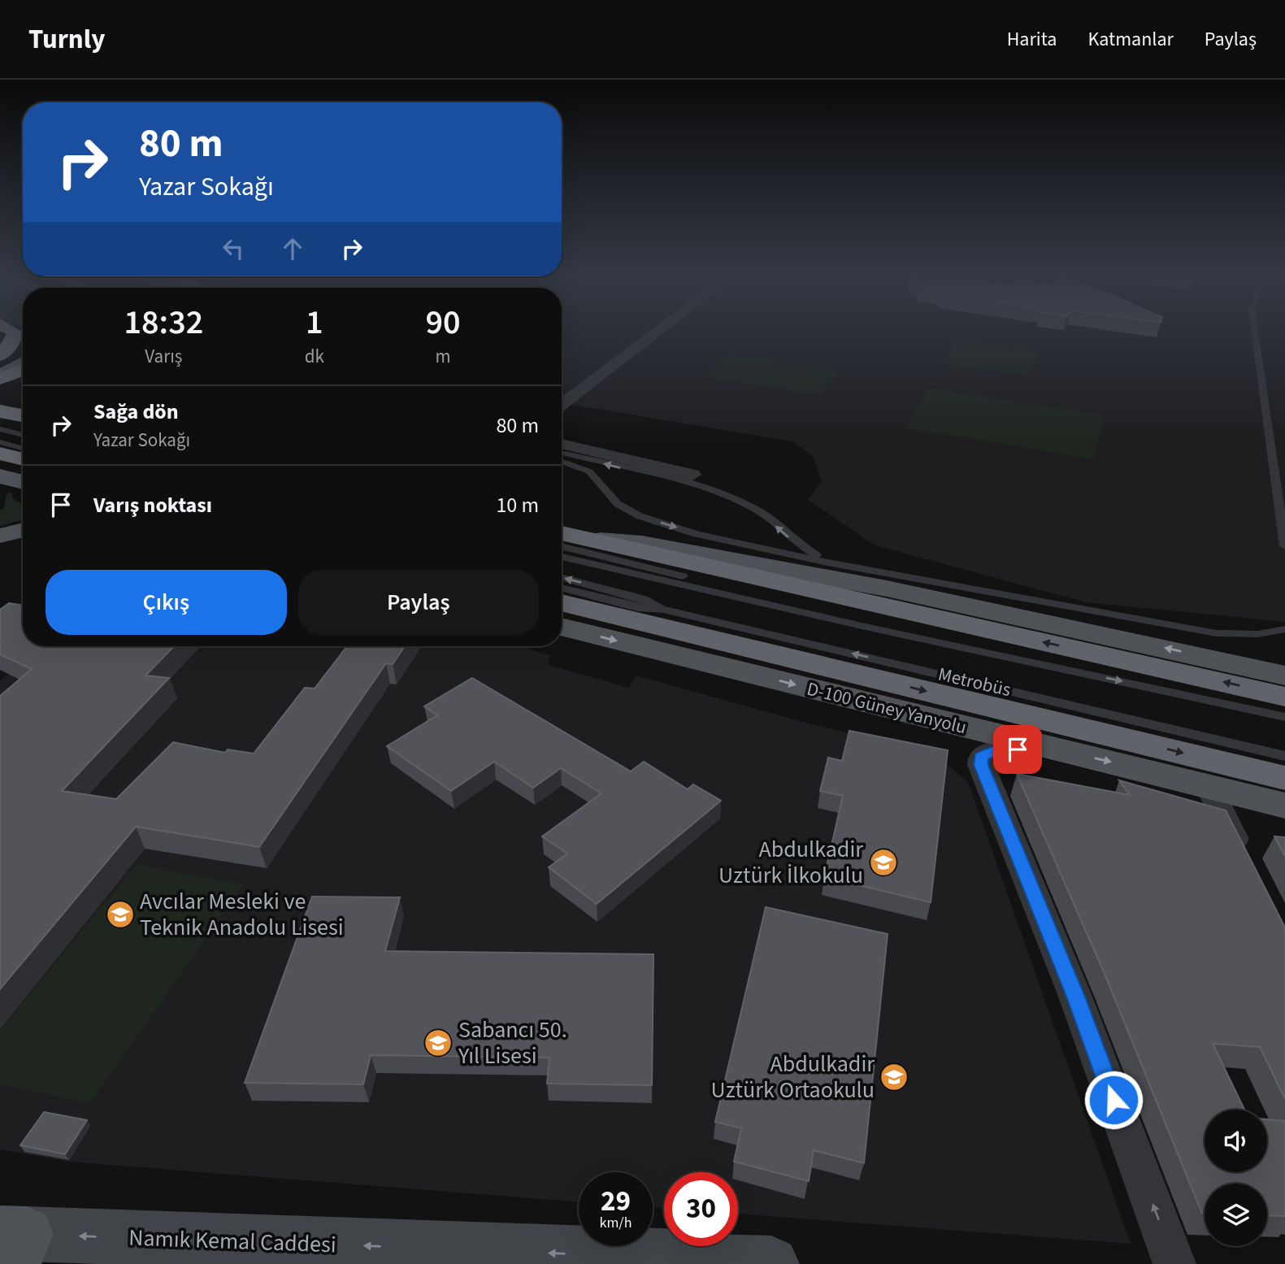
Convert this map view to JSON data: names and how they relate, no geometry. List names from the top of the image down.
{
  "streets": {
    "main road": ["D-100 Güney Yanyolu"],
    "street": ["Namık Kemal Caddesi"],
    "lane": ["Metrobüs"]
  },
  "one_way": ["Namık Kemal Caddesi"],
  "places": {
    "school or university": [
      "Abdulkadir Uztürk İlkokulu",
      "Avcılar Mesleki ve Teknik Anadolu Lisesi",
      "Sabancı 50. Yıl Lisesi",
      "Abdulkadir Uztürk Ortaokulu"
    ]
  },
  "page": {
    "header": "Turnly",
    "nav": ["Harita", "Katmanlar", "Paylaş"],
    "turn": ["80 m", "Yazar Sokağı"],
    "eta": [
      "18:32",
      "Varış",
      "1",
      "dk",
      "90",
      "m"
    ],
    "list": [
      {
        "name": "Sağa dön",
        "note": "Yazar Sokağı",
        "value": "80 m"
      },
      {
        "name": "Varış noktası",
        "value": "10 m"
      }
    ],
    "buttons": ["Çıkış", "Paylaş"],
    "speed": "29 km/h",
    "limit": "30"
  }
}
